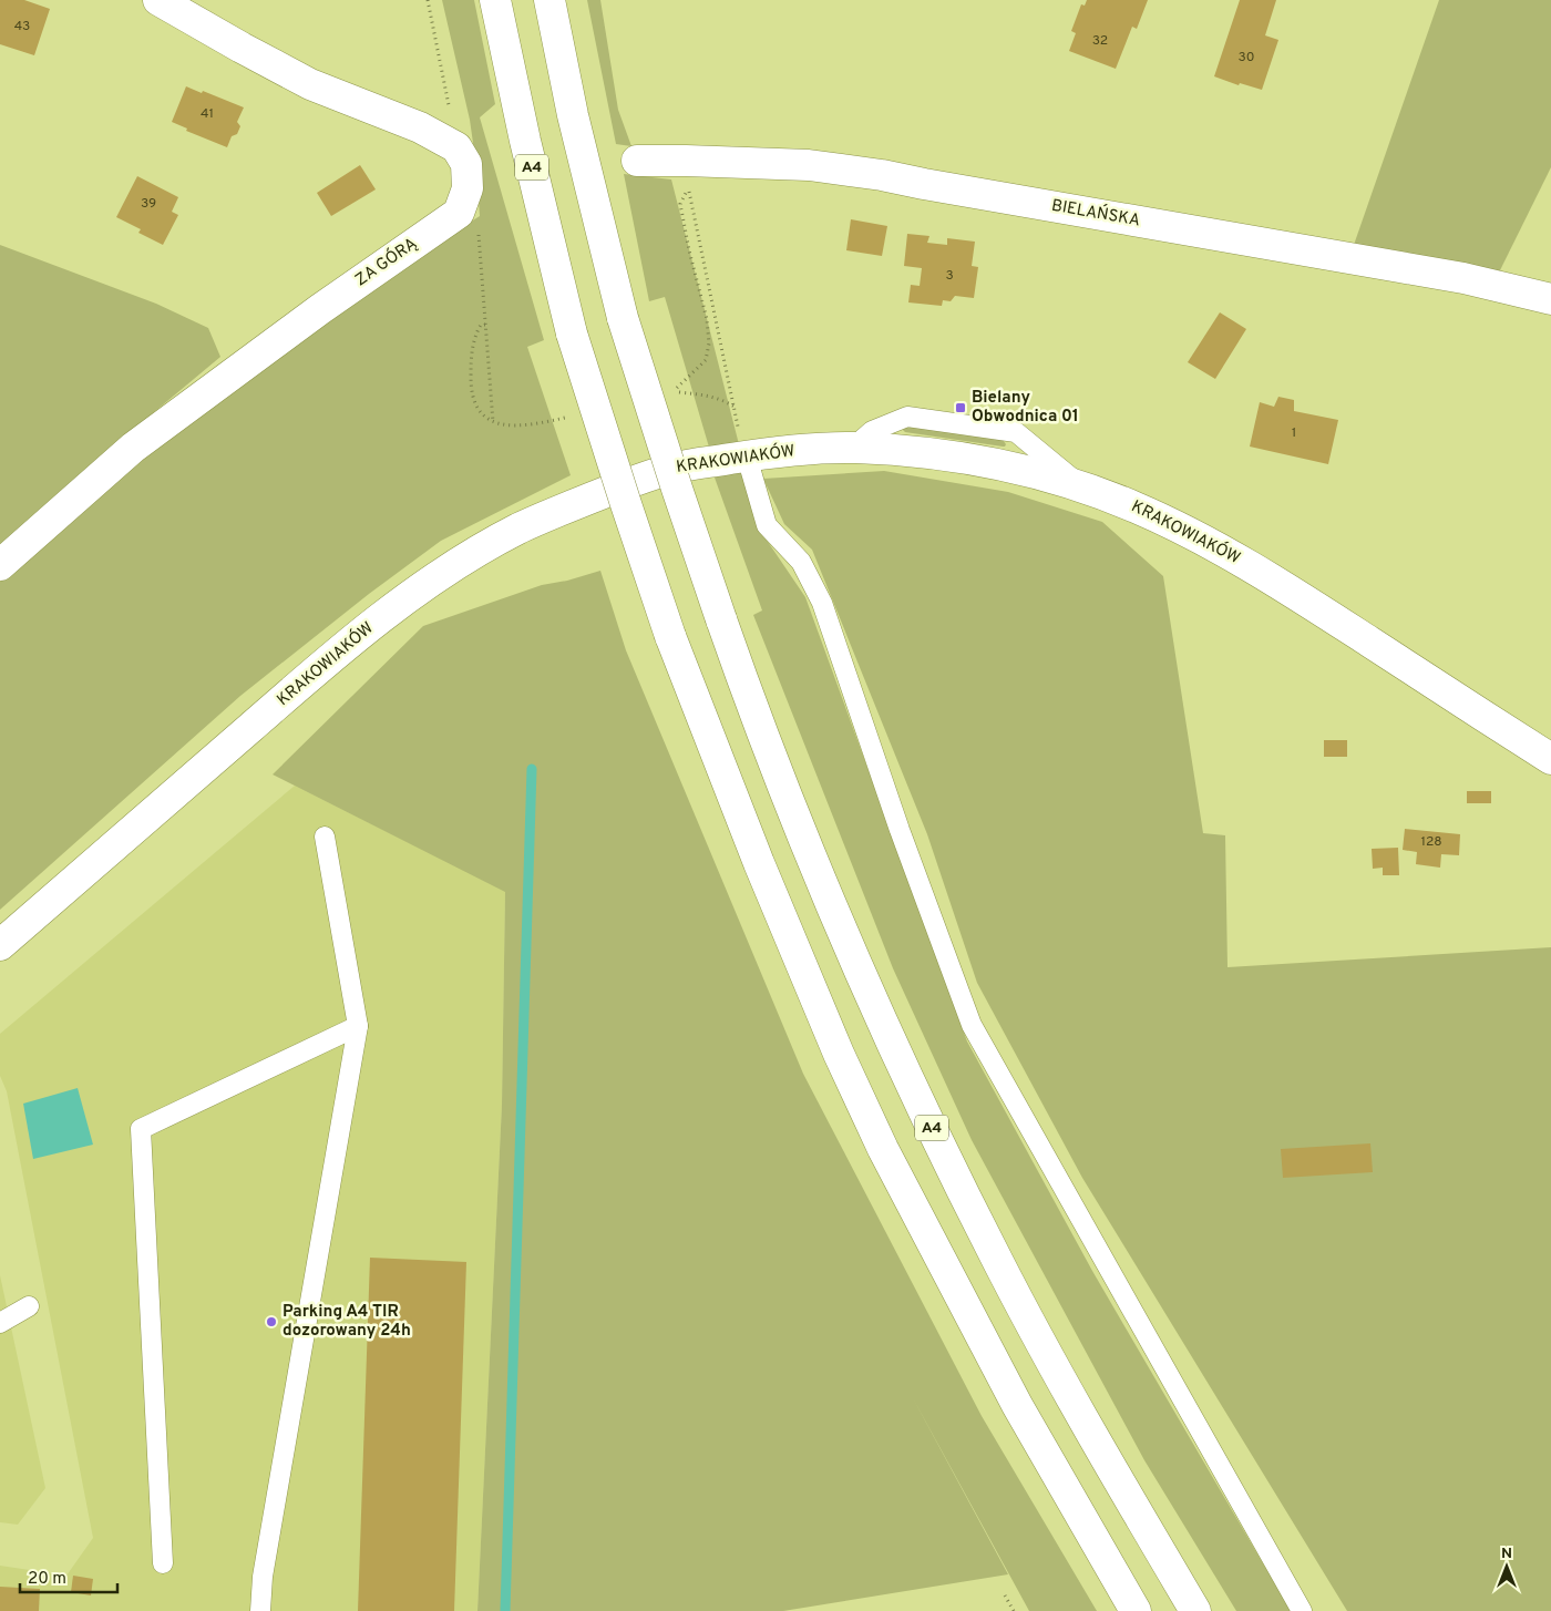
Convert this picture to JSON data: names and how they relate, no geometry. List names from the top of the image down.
{
  "streets": {
    "main road": [
      "A4",
      "BIELAŃSKA",
      "ZA GÓRĄ",
      "KRAKOWIAKÓW"
    ]
  },
  "places": {
    "transit": ["Bielany Obwodnica 01"],
    "other": ["Parking A4 TIR dozorowany 24h"]
  },
  "house_numbers": [
    "43",
    "32",
    "30",
    "41",
    "39",
    "3",
    "1",
    "128"
  ],
  "scale_bar": "20 m",
  "north": "top"
}
